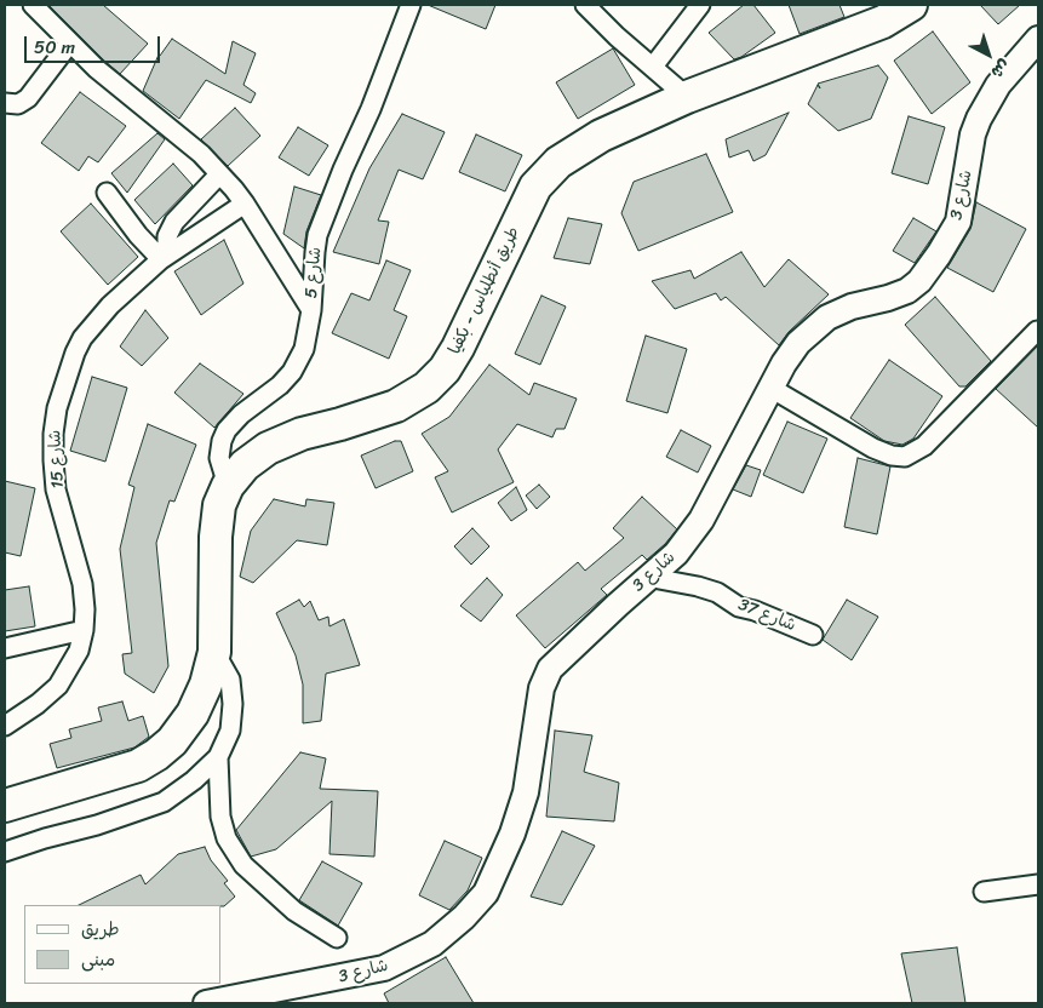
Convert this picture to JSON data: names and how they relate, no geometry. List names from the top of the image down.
{
  "streets": {
    "highway": ["طريق أنطلياس - بكفيا"],
    "street": [
      "شارع 3",
      "شارع 5",
      "شارع 15",
      "شارع 37"
    ]
  },
  "crossings": [
    ["شارع 3", "شارع 37"],
    ["شارع 5", "طريق أنطلياس - بكفيا"]
  ],
  "legend": ["طريق", "مبنى"],
  "scale_bar": "50 m",
  "north": "bottom right"
}
